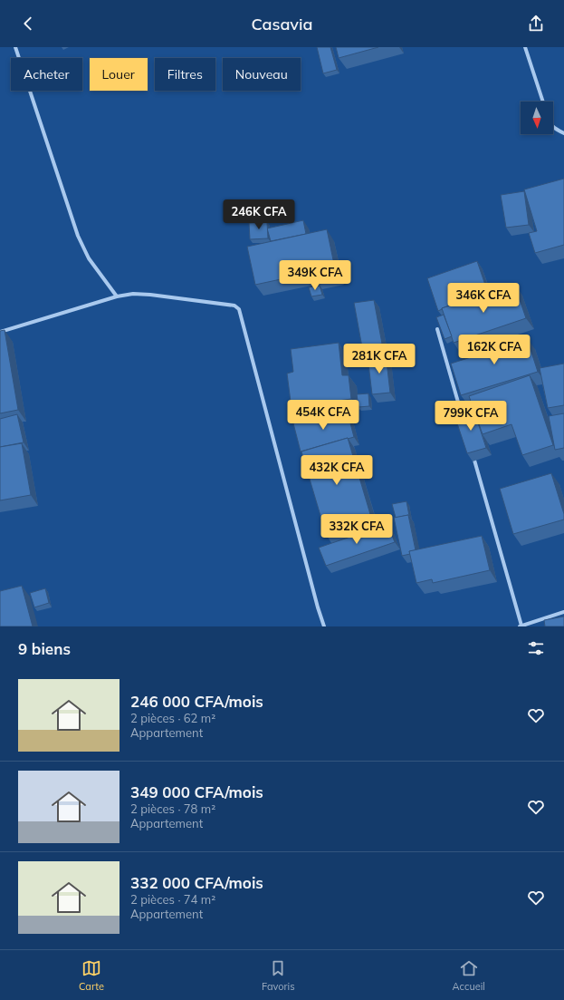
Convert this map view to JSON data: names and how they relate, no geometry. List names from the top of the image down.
{
  "north": "bottom",
  "page": {
    "header": "Casavia",
    "chip": [
      "Acheter",
      "Louer",
      "Filtres",
      "Nouveau"
    ],
    "price": [
      "246K CFA",
      "349K CFA",
      "346K CFA",
      "162K CFA",
      "281K CFA",
      "454K CFA",
      "799K CFA",
      "432K CFA",
      "332K CFA"
    ],
    "heading": "9 biens",
    "list": [
      {
        "name": "246 000 CFA/mois",
        "note": "2 pièces · 62 m² · Appartement"
      },
      {
        "name": "349 000 CFA/mois",
        "note": "2 pièces · 78 m² · Appartement"
      },
      {
        "name": "332 000 CFA/mois",
        "note": "2 pièces · 74 m² · Appartement"
      }
    ],
    "tabs": ["Carte", "Favoris", "Accueil"]
  }
}
